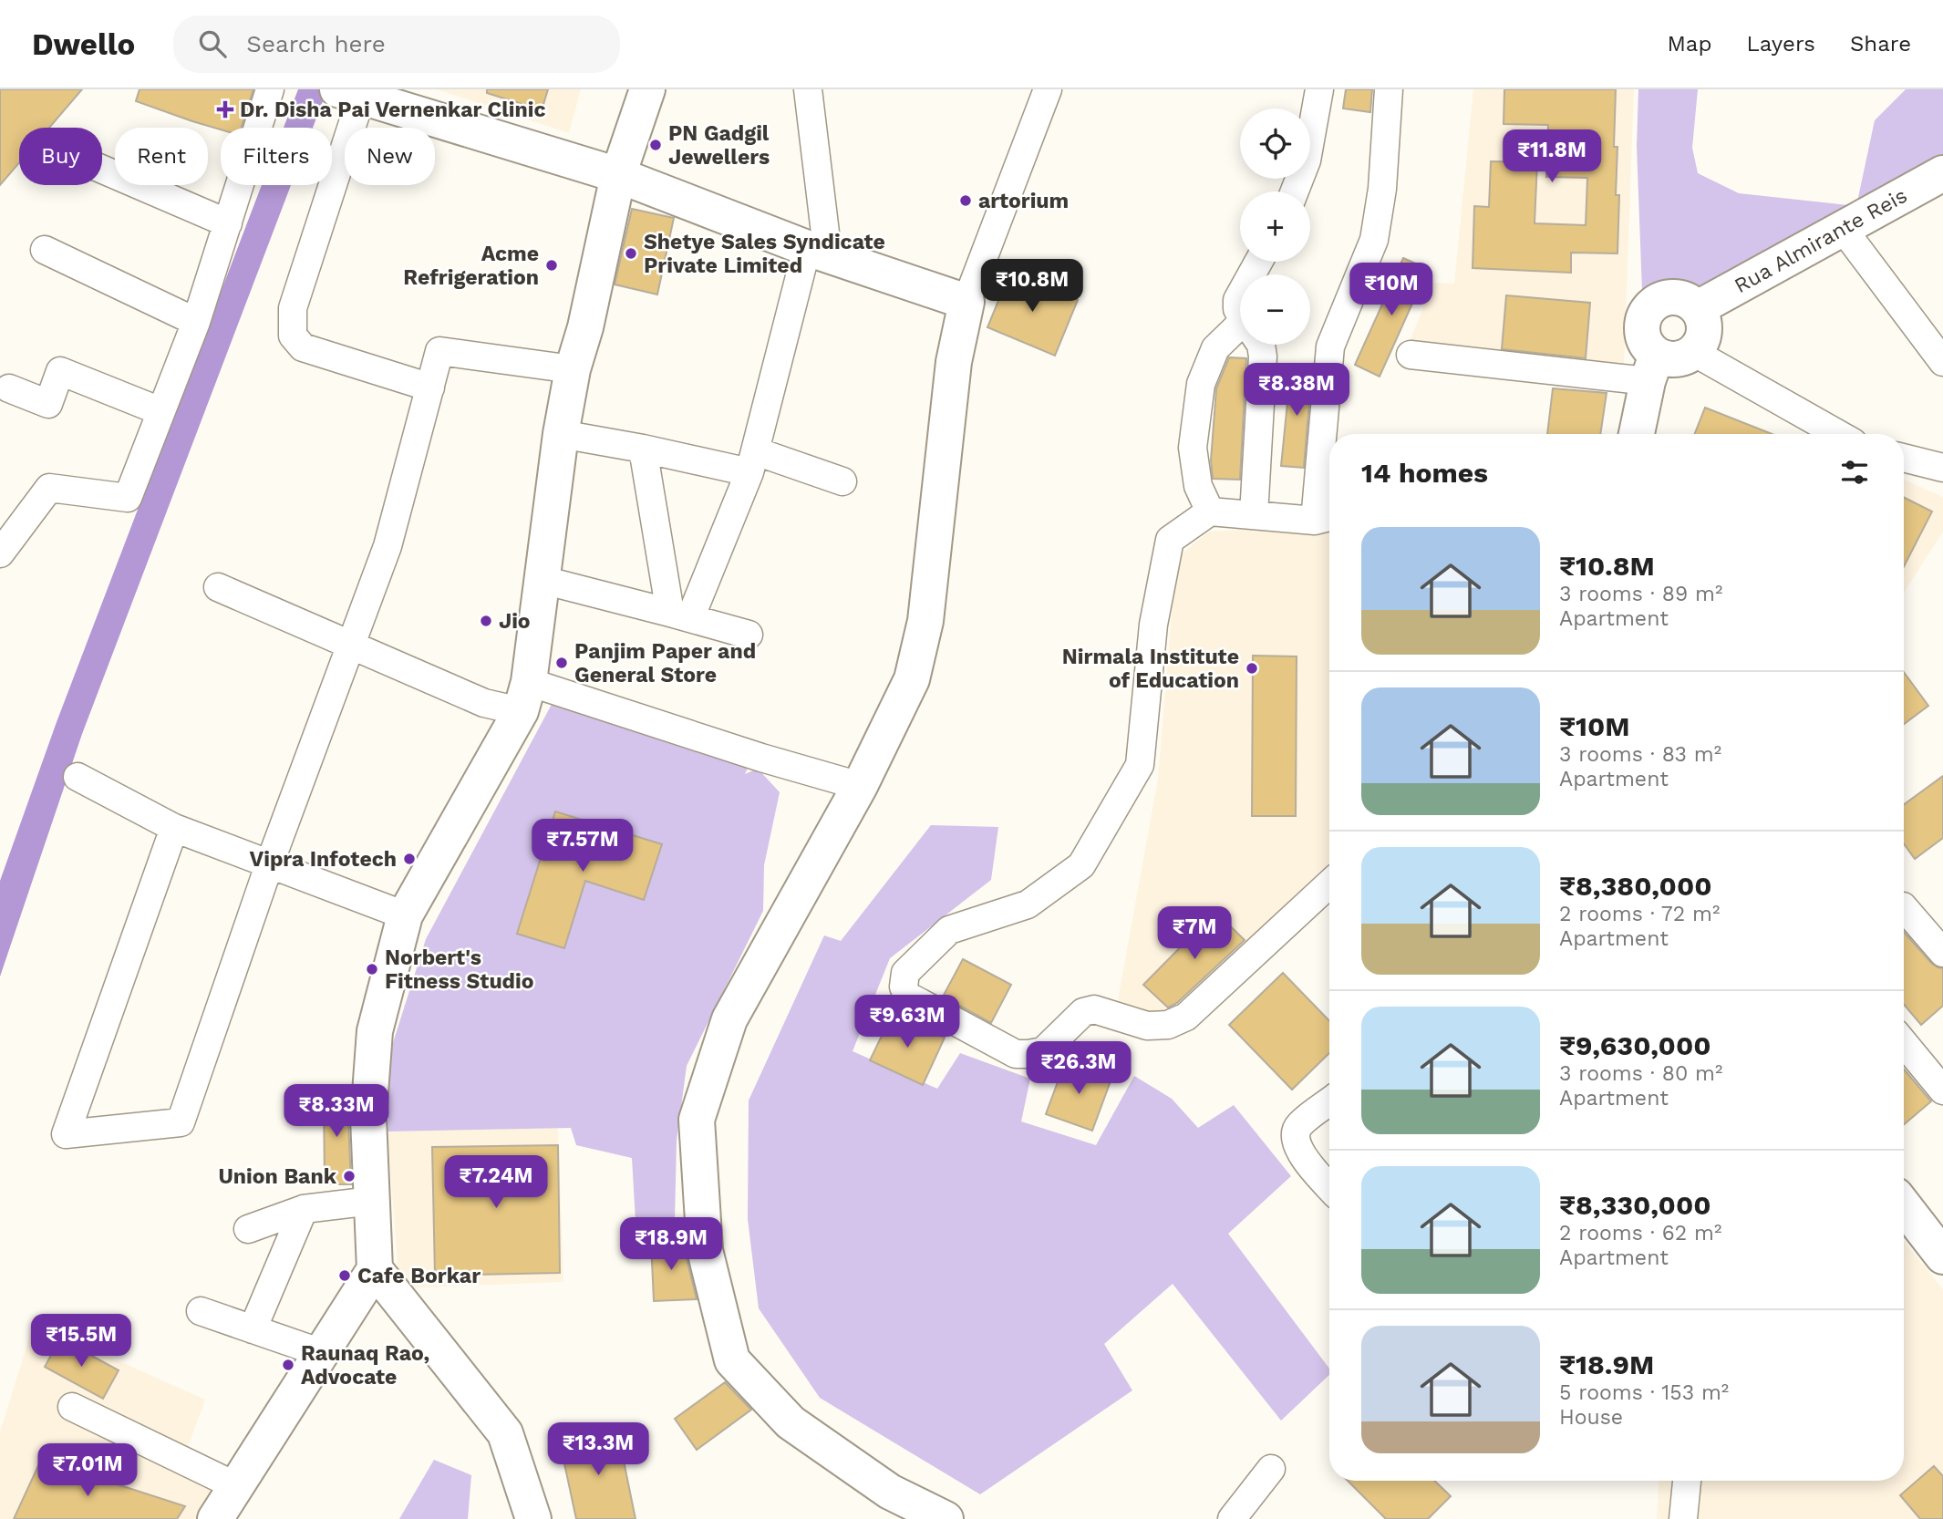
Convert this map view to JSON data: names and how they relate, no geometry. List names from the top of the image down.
{
  "streets": {
    "main road": ["Rua Almirante Reis"]
  },
  "places": {
    "health": ["Dr. Disha Pai Vernenkar Clinic"],
    "other": [
      "PN Gadgil Jewellers",
      "artorium",
      "Shetye Sales Syndicate Private Limited",
      "Acme Refrigeration",
      "Jio",
      "Panjim Paper and General Store",
      "Nirmala Institute of Education",
      "Vipra Infotech",
      "Norbert's Fitness Studio",
      "Union Bank",
      "Cafe Borkar",
      "Raunaq Rao, Advocate"
    ]
  },
  "page": {
    "header": "Dwello",
    "search": "Search here",
    "nav": ["Map", "Layers", "Share"],
    "map_buttons": ["+", "−"],
    "chip": [
      "Buy",
      "Rent",
      "Filters",
      "New"
    ],
    "price": [
      "₹11.8M",
      "₹10.8M",
      "₹10M",
      "₹8.38M",
      "₹7.57M",
      "₹7M",
      "₹9.63M",
      "₹26.3M",
      "₹8.33M",
      "₹7.24M",
      "₹18.9M",
      "₹15.5M",
      "₹13.3M",
      "₹7.01M"
    ],
    "heading": "14 homes",
    "list": [
      {
        "name": "₹10.8M",
        "note": "3 rooms · 89 m² · Apartment"
      },
      {
        "name": "₹10M",
        "note": "3 rooms · 83 m² · Apartment"
      },
      {
        "name": "₹8,380,000",
        "note": "2 rooms · 72 m² · Apartment"
      },
      {
        "name": "₹9,630,000",
        "note": "3 rooms · 80 m² · Apartment"
      },
      {
        "name": "₹8,330,000",
        "note": "2 rooms · 62 m² · Apartment"
      },
      {
        "name": "₹18.9M",
        "note": "5 rooms · 153 m² · House"
      }
    ]
  }
}
